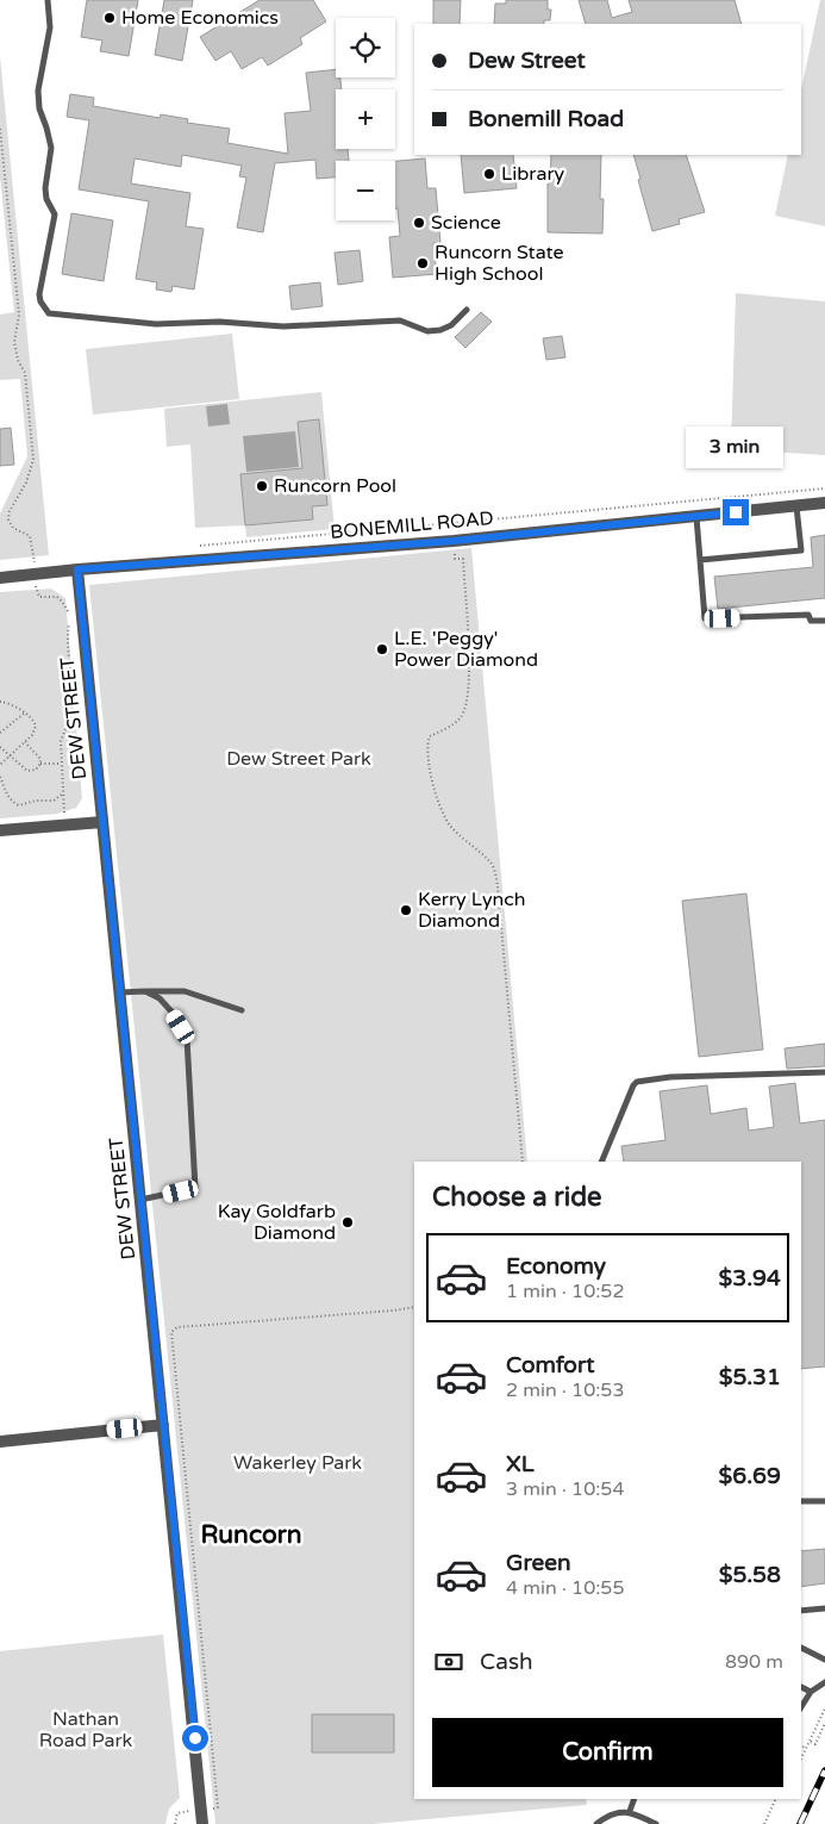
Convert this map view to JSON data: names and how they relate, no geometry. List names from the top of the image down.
{
  "streets": {
    "street": ["BONEMILL ROAD", "DEW STREET"]
  },
  "crossings": [
    ["BONEMILL ROAD", "DEW STREET"]
  ],
  "districts": ["Runcorn"],
  "parks": ["Dew Street Park", "Wakerley Park", "Nathan Road Park"],
  "places": [
    "Home Economics",
    "Library",
    "Science",
    "Runcorn State High School",
    "Runcorn Pool",
    "L.E. 'Peggy' Power Diamond",
    "Kerry Lynch Diamond",
    "Kay Goldfarb Diamond"
  ],
  "page": {
    "map_buttons": ["+", "−"],
    "banner": ["Dew Street", "Bonemill Road"],
    "bubble": "3 min",
    "heading": "Choose a ride",
    "list": [
      {
        "name": "Economy",
        "note": "1 min · 10:52",
        "value": "$3.94"
      },
      {
        "name": "Comfort",
        "note": "2 min · 10:53",
        "value": "$5.31"
      },
      {
        "name": "XL",
        "note": "3 min · 10:54",
        "value": "$6.69"
      },
      {
        "name": "Green",
        "note": "4 min · 10:55",
        "value": "$5.58"
      }
    ],
    "pay": ["Cash", "890 m"],
    "buttons": "Confirm"
  }
}
